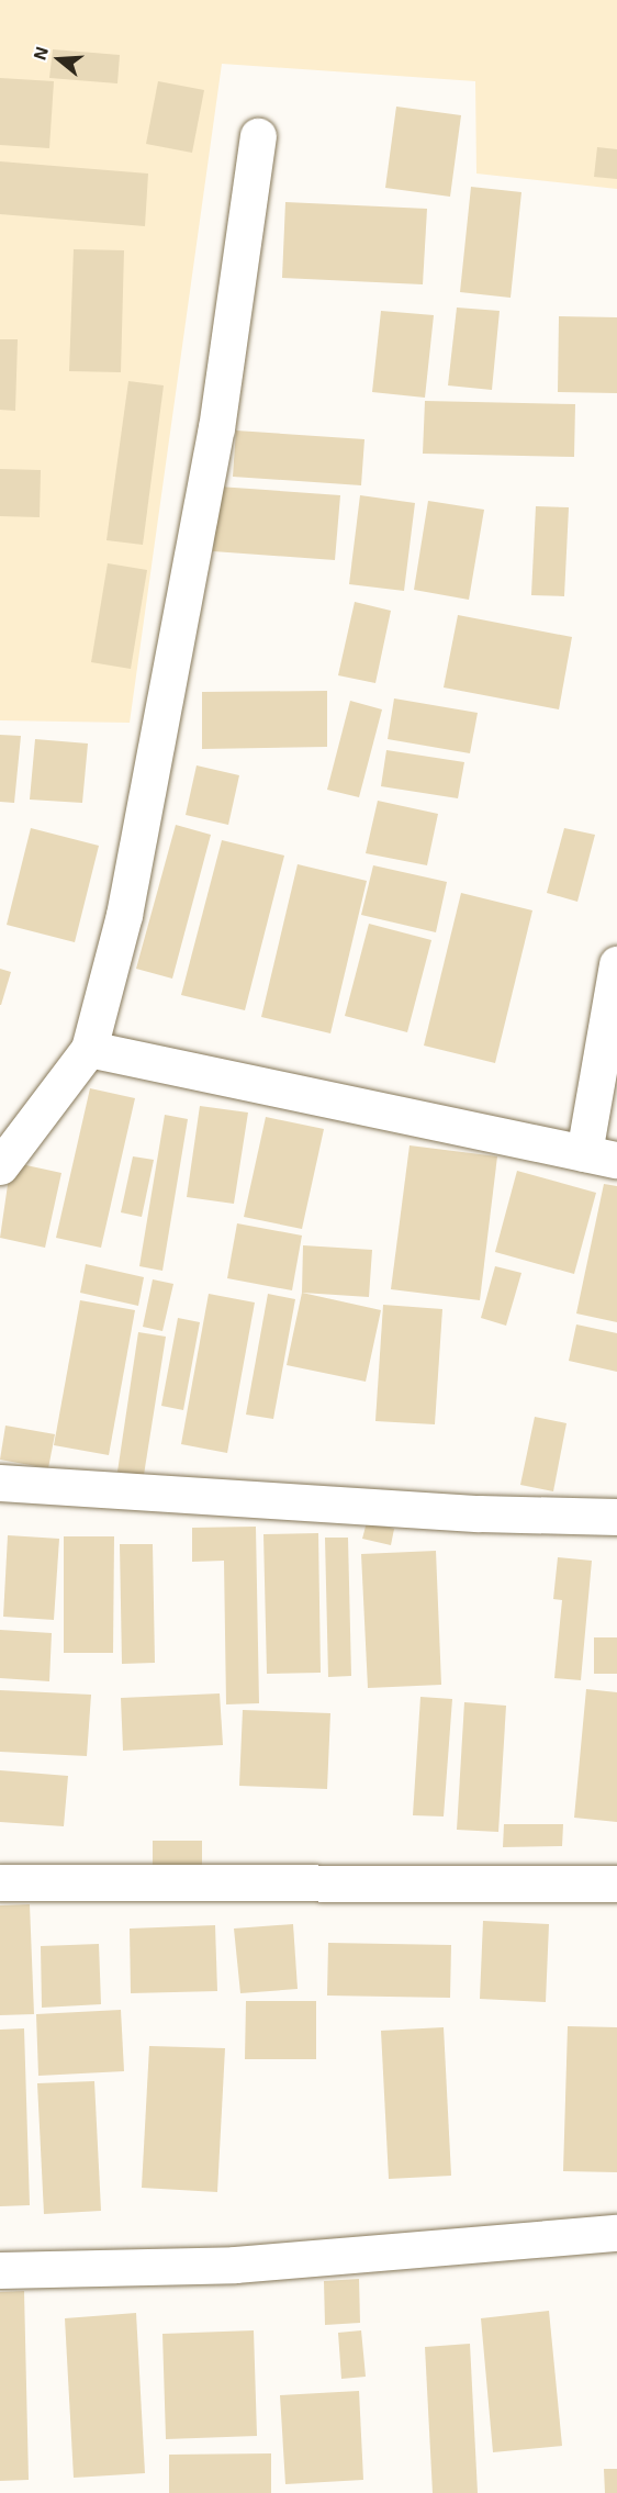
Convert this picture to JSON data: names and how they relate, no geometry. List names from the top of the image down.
{
  "north": "left"
}
